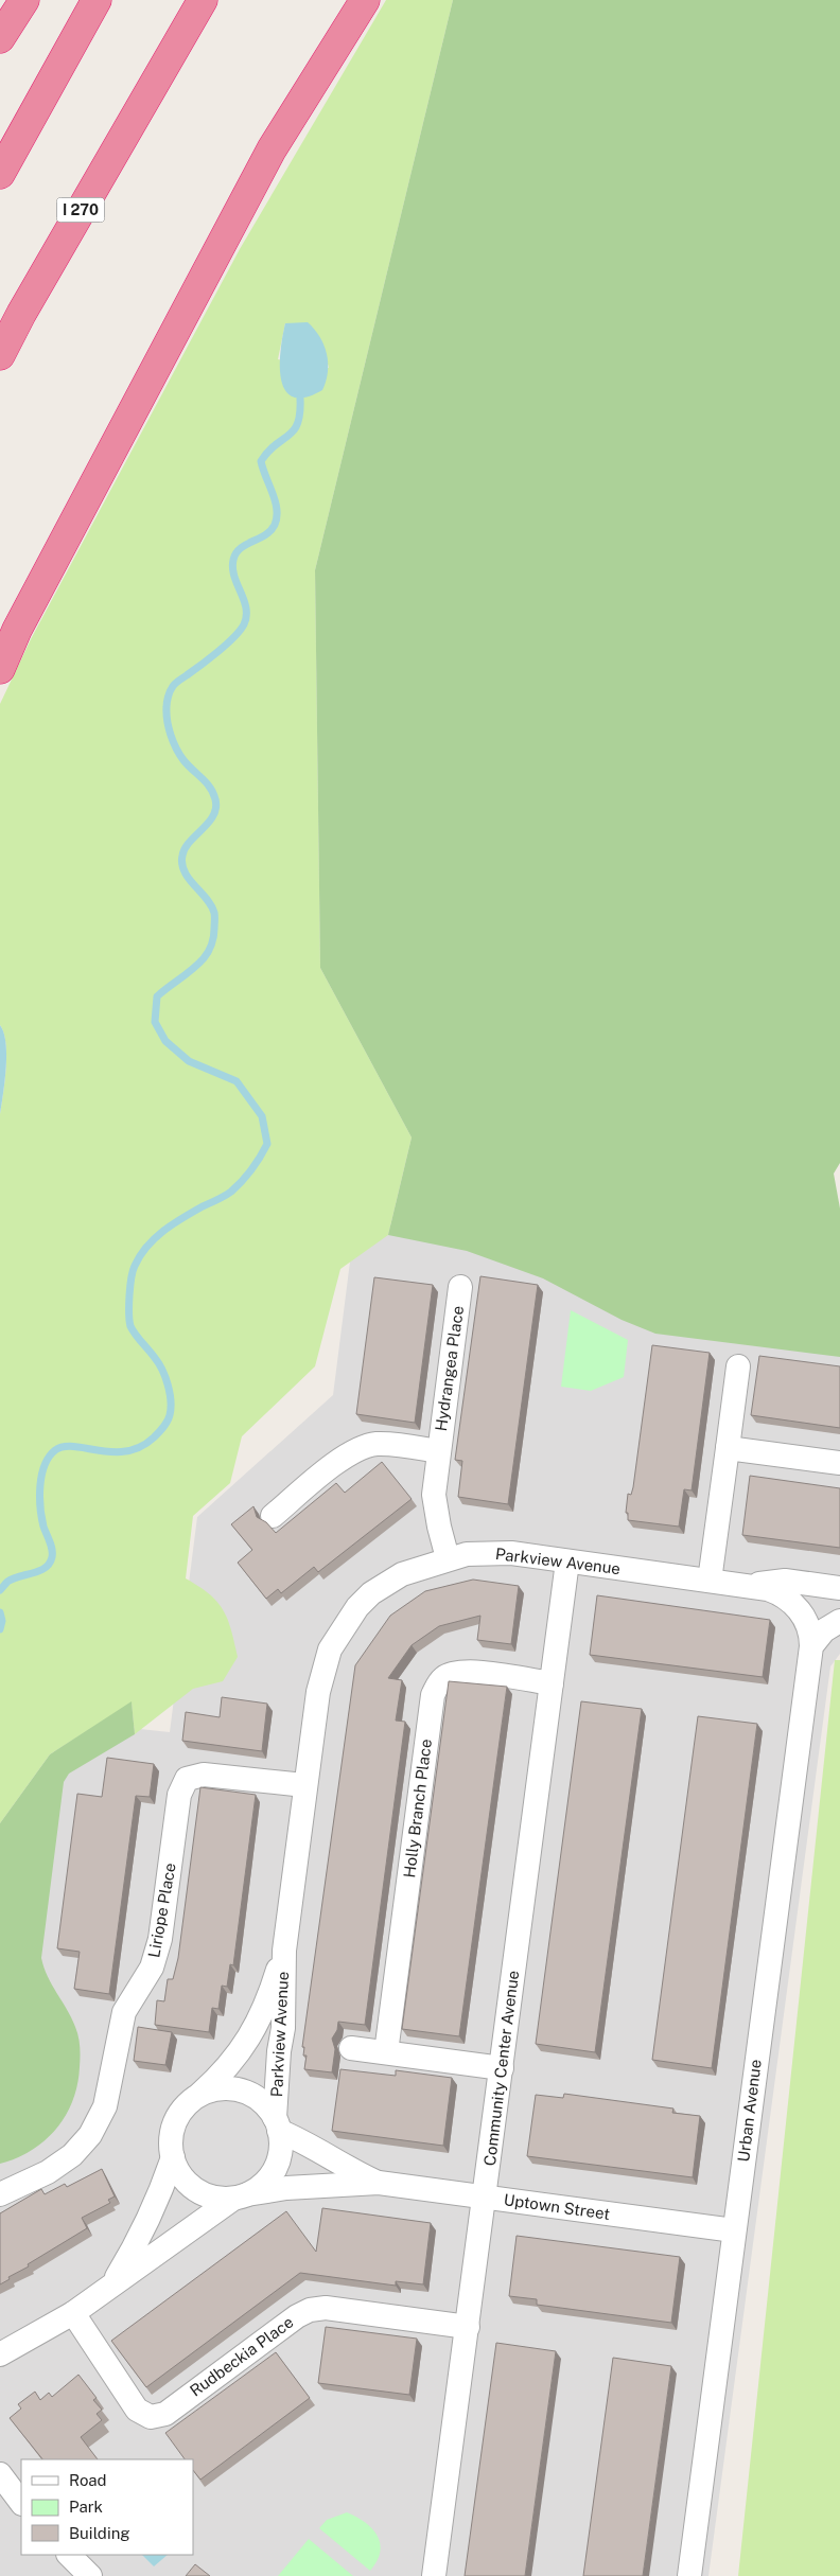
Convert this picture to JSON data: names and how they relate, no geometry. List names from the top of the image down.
{
  "streets": {
    "highway": ["I 270"],
    "street": [
      "Hydrangea Place",
      "Parkview Avenue",
      "Holly Branch Place",
      "Liriope Place",
      "Community Center Avenue",
      "Urban Avenue",
      "Uptown Street",
      "Rudbeckia Place"
    ]
  },
  "crossings": [
    ["Hydrangea Place", "Parkview Avenue"],
    ["Parkview Avenue", "Liriope Place"],
    ["Parkview Avenue", "Community Center Avenue"],
    ["Parkview Avenue", "Urban Avenue"],
    ["Parkview Avenue", "Uptown Street"],
    ["Holly Branch Place", "Community Center Avenue"],
    ["Community Center Avenue", "Uptown Street"],
    ["Community Center Avenue", "Rudbeckia Place"],
    ["Urban Avenue", "Uptown Street"]
  ],
  "legend": ["Road", "Park", "Building"]
}
